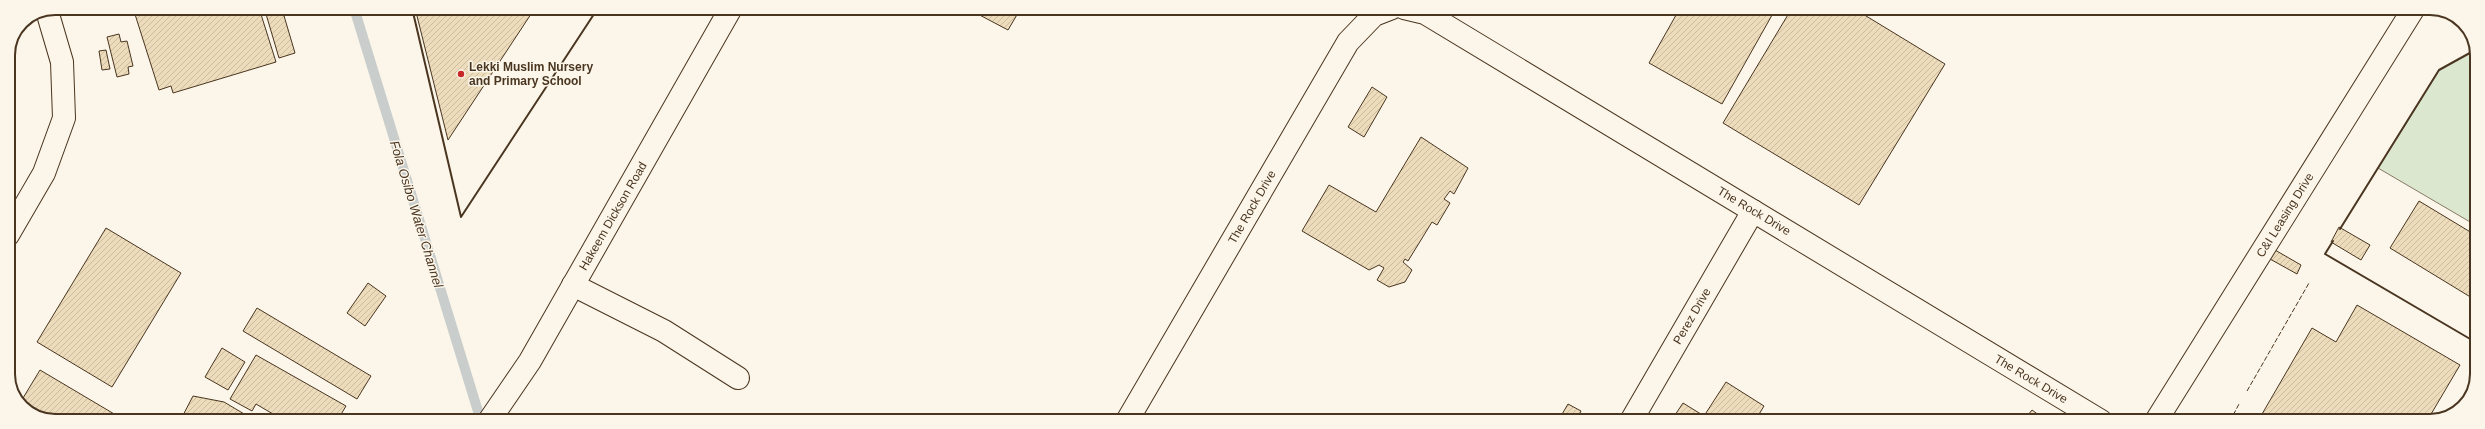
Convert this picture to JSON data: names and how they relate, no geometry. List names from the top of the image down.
{
  "streets": {
    "street": [
      "The Rock Drive",
      "C&I Leasing Drive",
      "Hakeem Dickson Road",
      "Perez Drive"
    ]
  },
  "crossings": [
    ["The Rock Drive", "Perez Drive"]
  ],
  "water": ["Fola Osibo Water Channel"],
  "places": ["Lekki Muslim Nursery and Primary School"]
}
